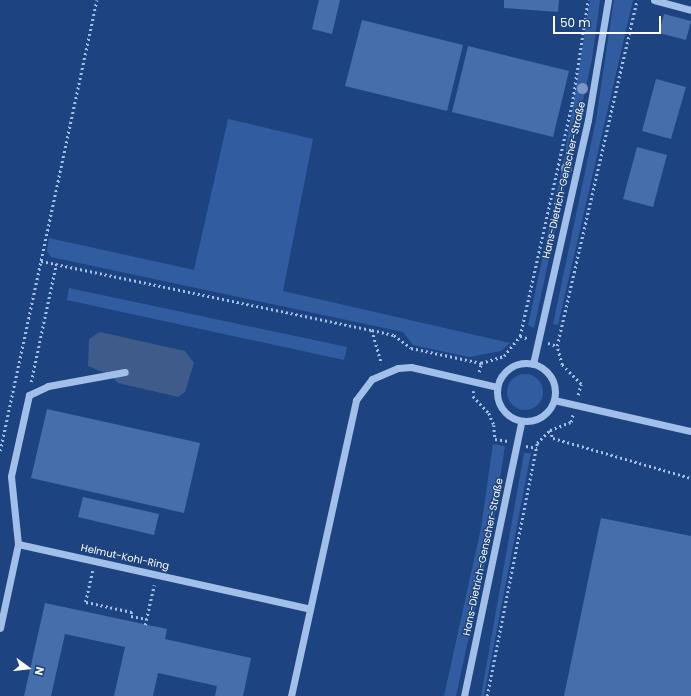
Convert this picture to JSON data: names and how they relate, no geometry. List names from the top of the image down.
{
  "streets": {
    "street": ["Hans-Dietrich-Genscher-Straße", "Helmut-Kohl-Ring"]
  },
  "scale_bar": "50 m",
  "north": "right"
}
